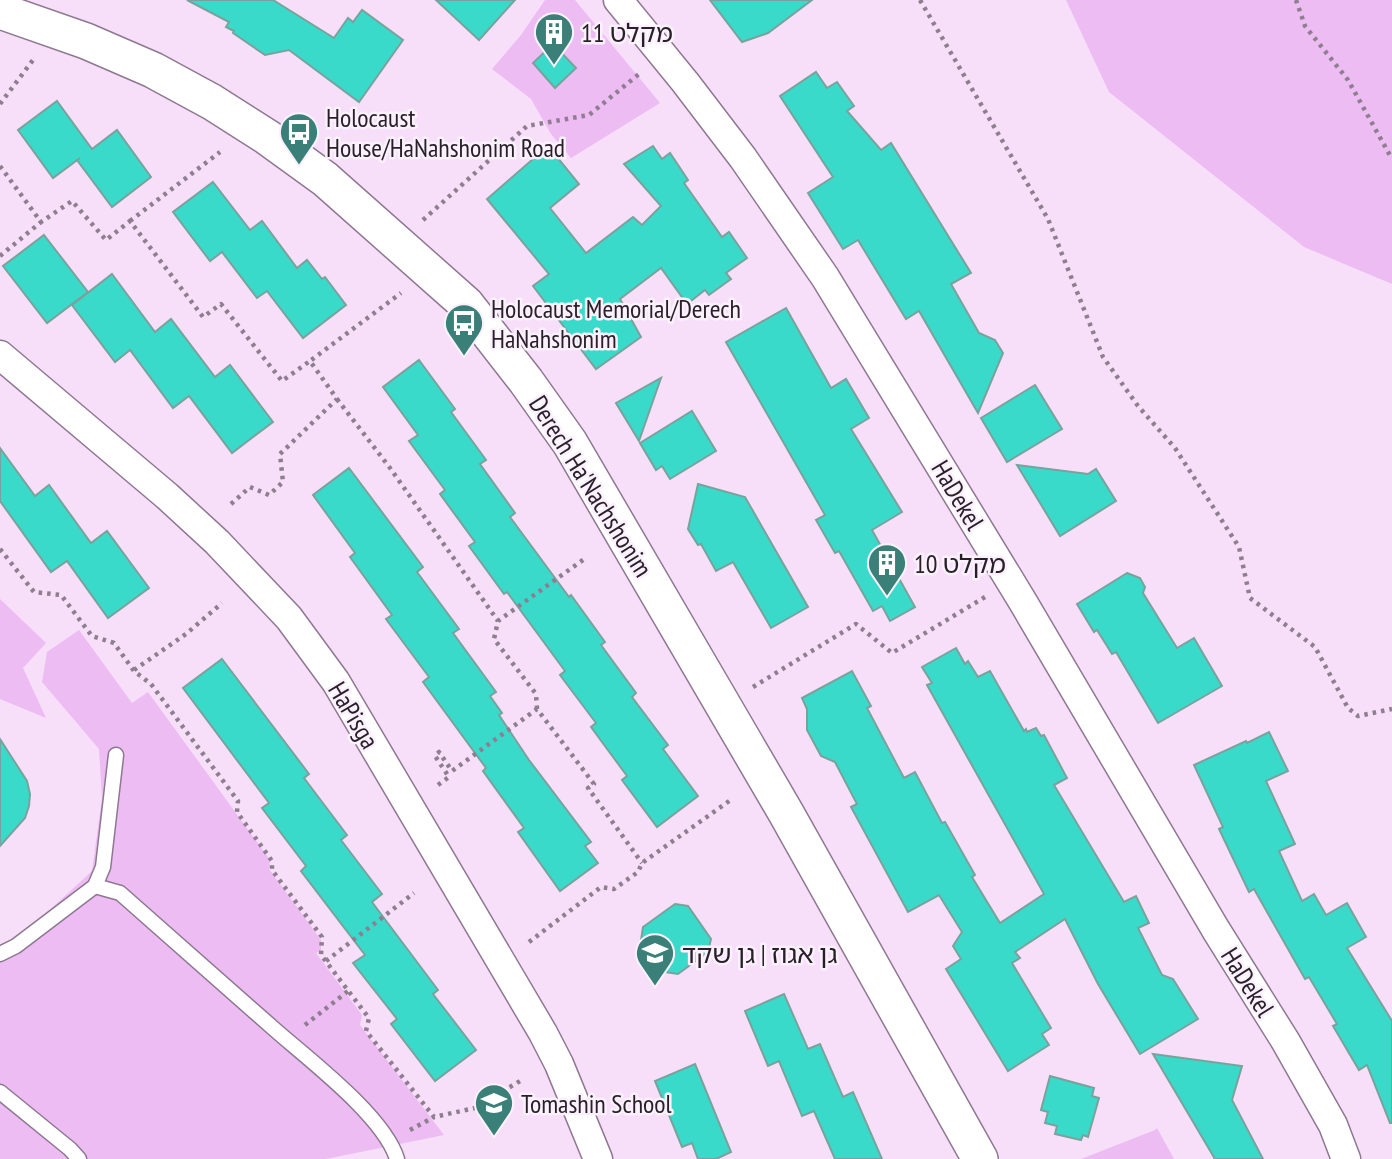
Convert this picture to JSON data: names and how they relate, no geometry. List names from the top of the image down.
{
  "streets": {
    "street": ["Derech Ha'Nachshonim", "HaDekel", "HaPisga"]
  },
  "places": {
    "building": ["מקלט 11", "מקלט 10"],
    "bus stop": ["Holocaust House/HaNahshonim Road", "Holocaust Memorial/Derech HaNahshonim"],
    "school or university": ["גן אגוז | גן שקד", "Tomashin School"]
  }
}
